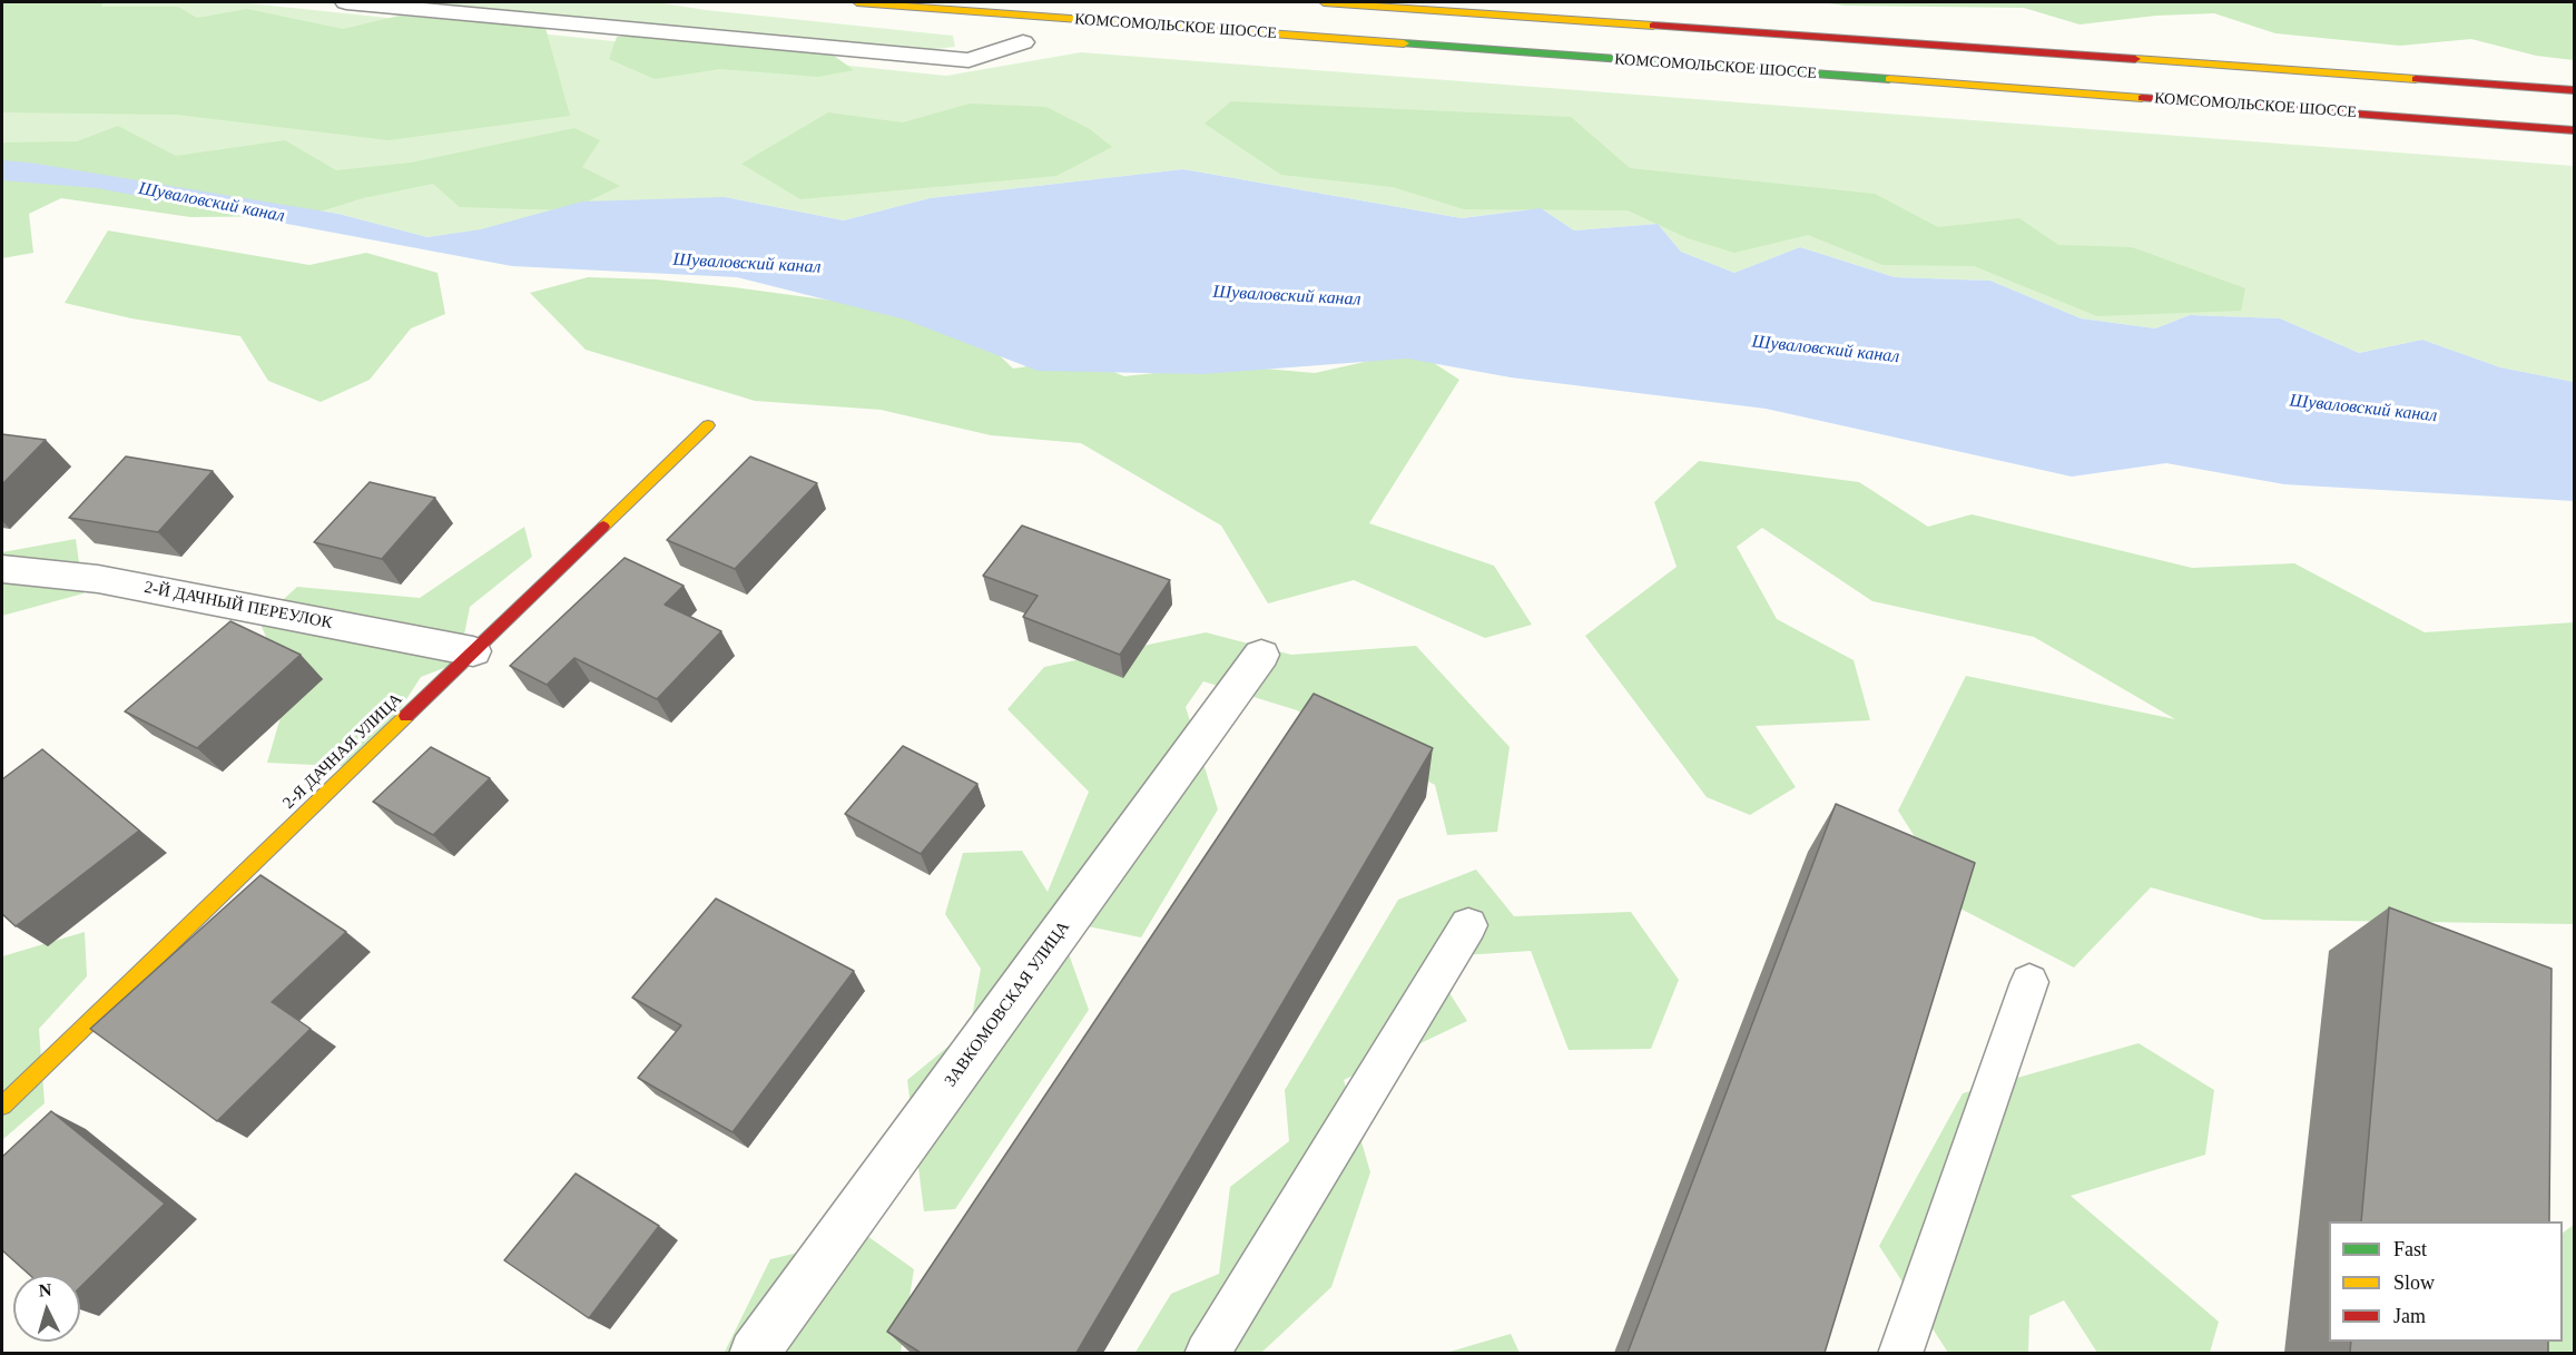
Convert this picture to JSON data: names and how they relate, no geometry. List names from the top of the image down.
{
  "streets": {
    "main road": ["КОМСОМОЛЬСКОЕ ШОССЕ", "2-Я ДАЧНАЯ УЛИЦА"],
    "street": ["2-Й ДАЧНЫЙ ПЕРЕУЛОК", "ЗАВКОМОВСКАЯ УЛИЦА"]
  },
  "crossings": [
    ["2-Й ДАЧНЫЙ ПЕРЕУЛОК", "2-Я ДАЧНАЯ УЛИЦА"]
  ],
  "water": ["Шуваловский канал"],
  "legend": ["Fast", "Slow", "Jam"],
  "north": "top"
}
